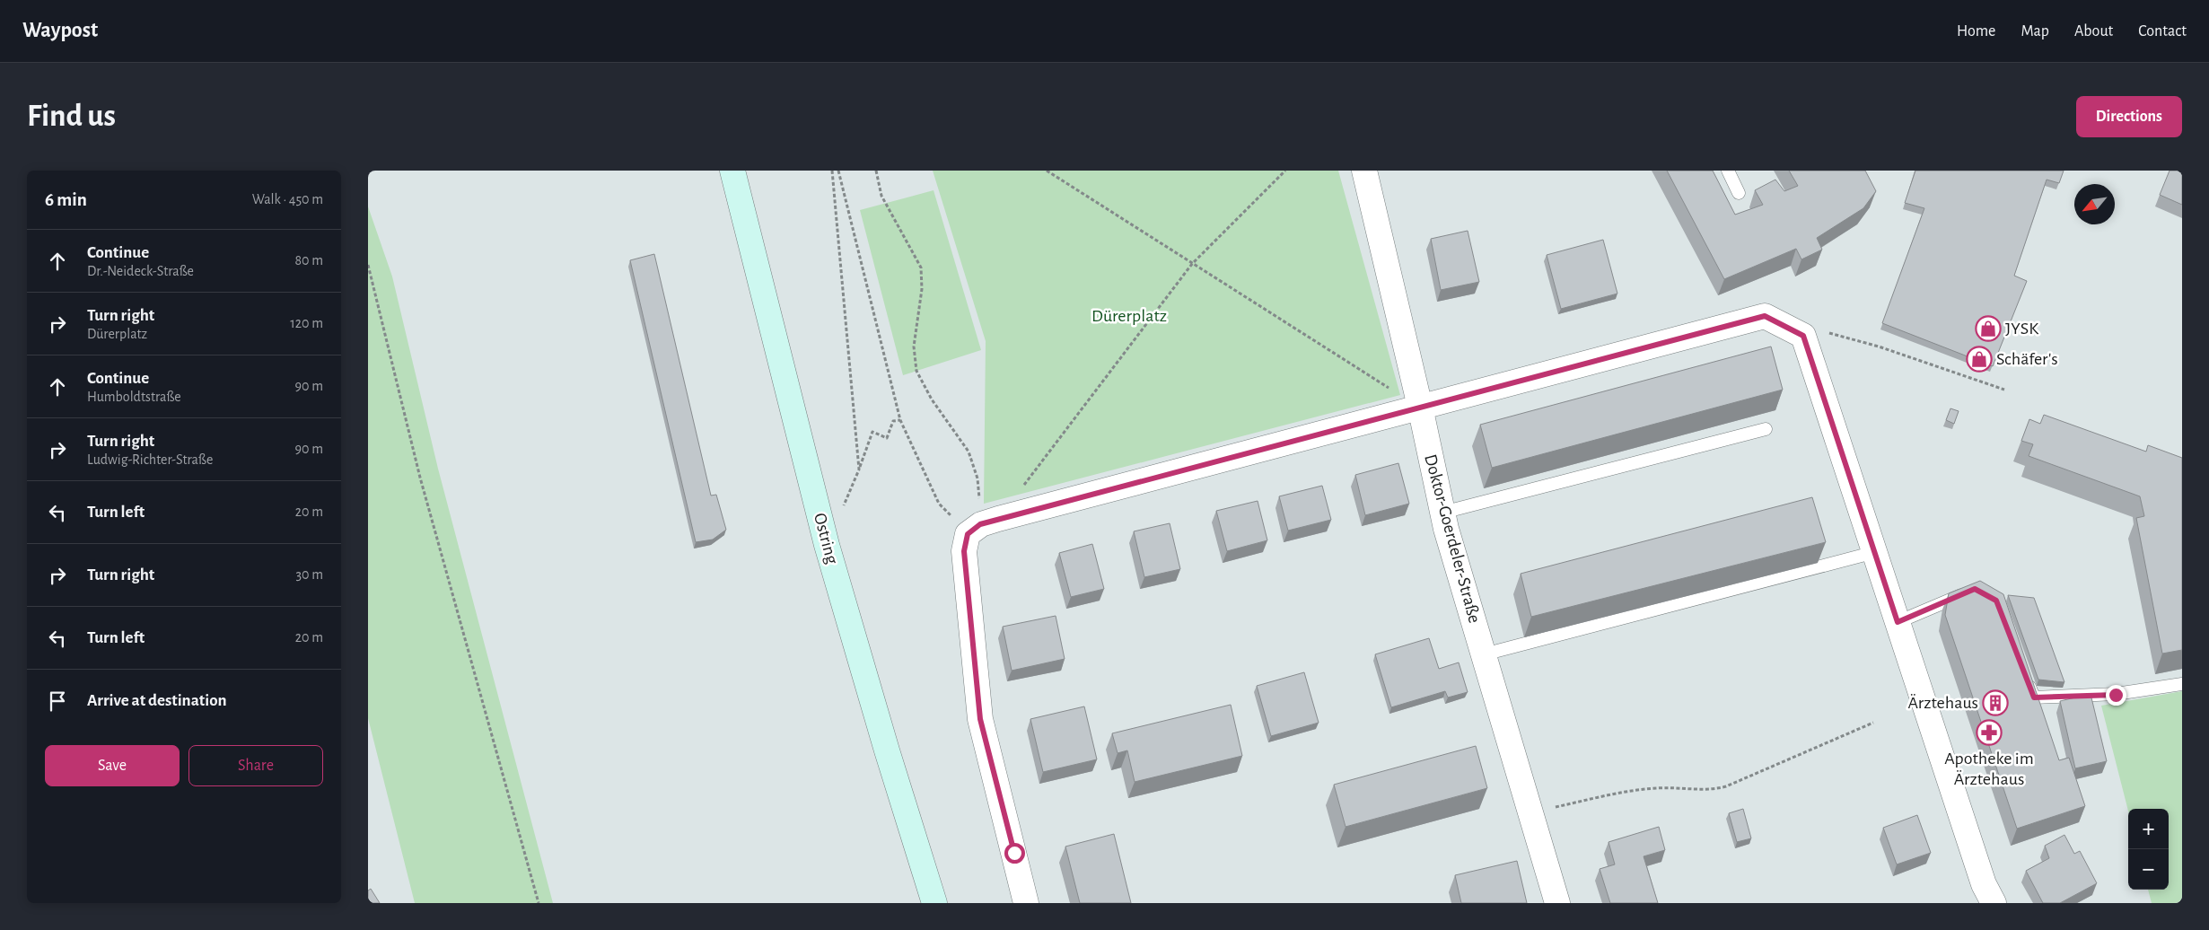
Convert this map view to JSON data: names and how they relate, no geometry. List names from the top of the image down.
{
  "streets": {
    "main road": ["Ostring"],
    "street": ["Doktor-Goerdeler-Straße"]
  },
  "parks": ["Dürerplatz"],
  "places": {
    "shop": ["JYSK", "Schäfer's"],
    "building": ["Ärztehaus"],
    "pharmacy": ["Apotheke im Ärztehaus"]
  },
  "north": "bottom left",
  "page": {
    "header": "Waypost",
    "nav": [
      "Home",
      "Map",
      "About",
      "Contact"
    ],
    "buttons": [
      "Directions",
      ["Save", "Share"]
    ],
    "title": "Find us",
    "heading": ["6 min", "Walk · 450 m"],
    "list": [
      ["Continue", "Dr.-Neideck-Straße", "80 m"],
      ["Turn right", "Dürerplatz", "120 m"],
      ["Continue", "Humboldtstraße", "90 m"],
      ["Turn right", "Ludwig-Richter-Straße", "90 m"],
      ["Turn left", "20 m"],
      ["Turn right", "30 m"],
      ["Turn left", "20 m"],
      "Arrive at destination"
    ],
    "map_buttons": ["+", "−"]
  }
}
